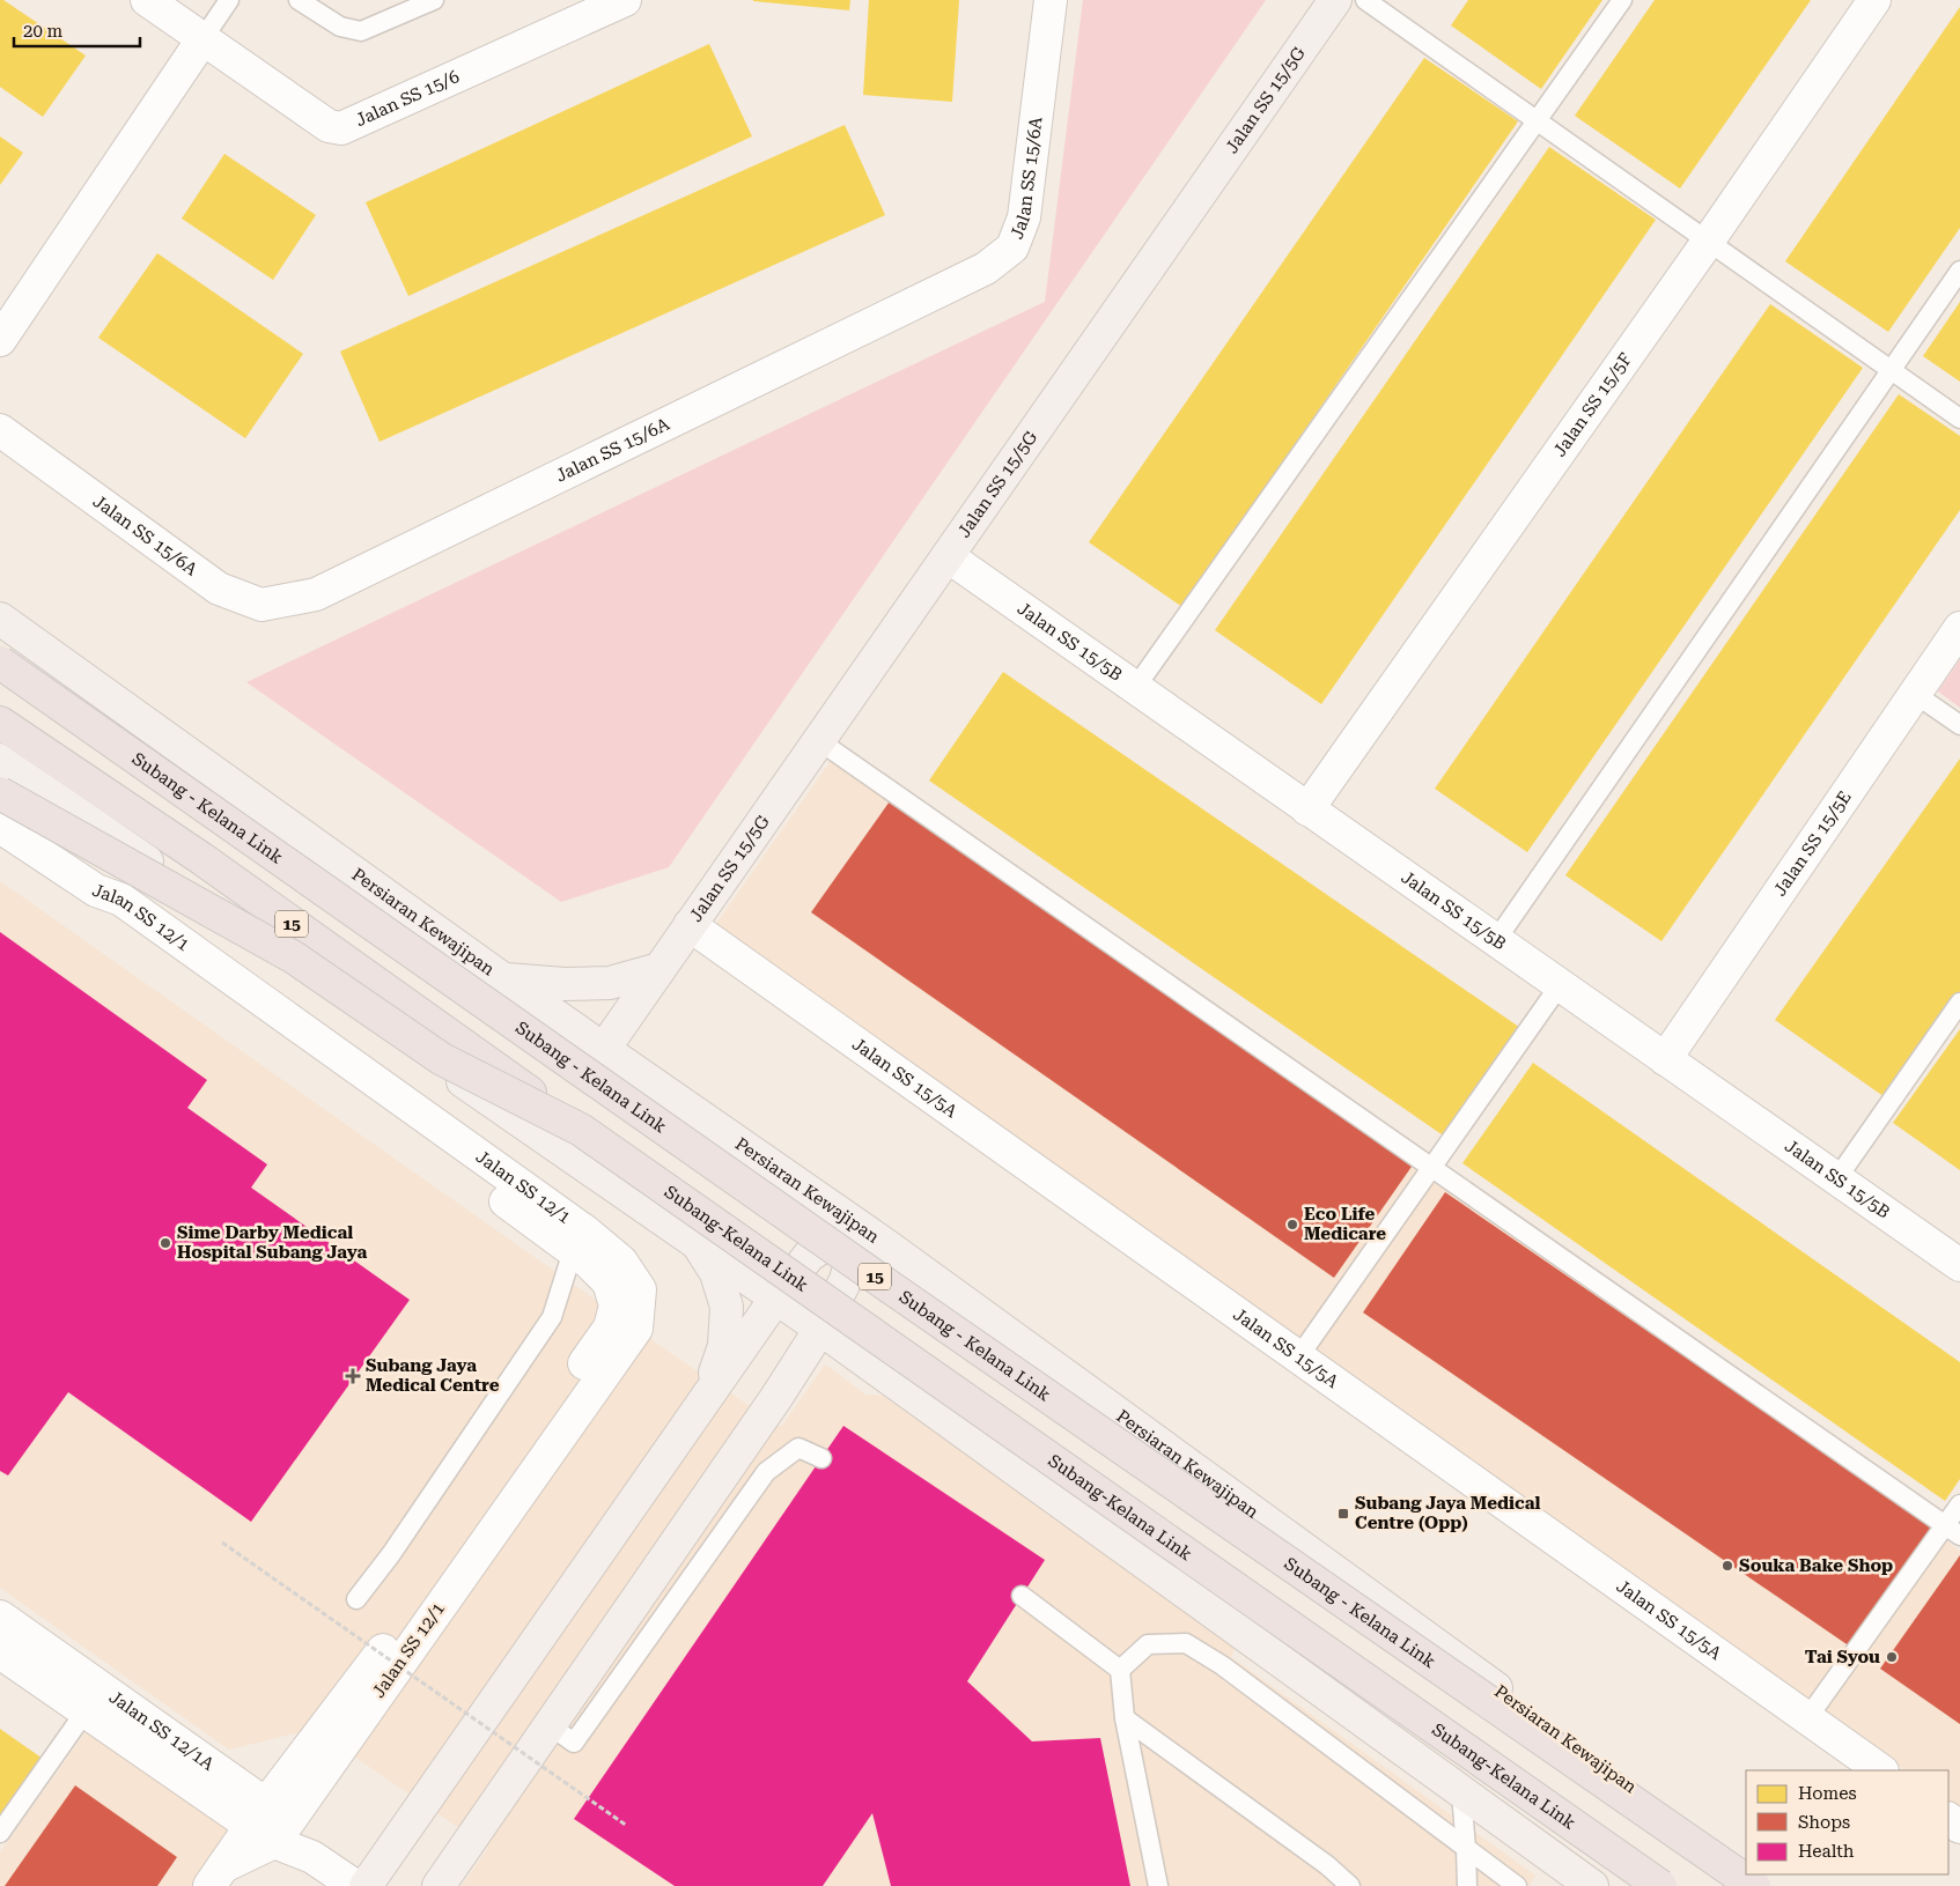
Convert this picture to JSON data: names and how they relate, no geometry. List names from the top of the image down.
{
  "streets": {
    "main road": [
      "Jalan SS 15/5G",
      "Subang - Kelana Link",
      "Persiaran Kewajipan",
      "15",
      "Subang-Kelana Link"
    ],
    "street": [
      "Jalan SS 15/6",
      "Jalan SS 15/6A",
      "Jalan SS 15/5F",
      "Jalan SS 15/5B",
      "Jalan SS 15/5E",
      "Jalan SS 12/1",
      "Jalan SS 15/5A",
      "Jalan SS 12/1A"
    ]
  },
  "crossings": [
    ["Jalan SS 15/5G", "Jalan SS 15/5B"],
    ["Jalan SS 15/5G", "Persiaran Kewajipan"],
    ["Jalan SS 15/5G", "Jalan SS 15/5A"],
    ["Jalan SS 15/5F", "Jalan SS 15/5B"],
    ["Jalan SS 15/5B", "Jalan SS 15/5E"],
    ["15", "Subang-Kelana Link"],
    ["Jalan SS 12/1", "Jalan SS 12/1A"]
  ],
  "places": {
    "other": [
      "Eco Life Medicare",
      "Sime Darby Medical Hospital Subang Jaya",
      "Souka Bake Shop",
      "Tai Syou"
    ],
    "health": ["Subang Jaya Medical Centre"],
    "transit": ["Subang Jaya Medical Centre (Opp)"]
  },
  "legend": ["Homes", "Shops", "Health"],
  "scale_bar": "20 m"
}
